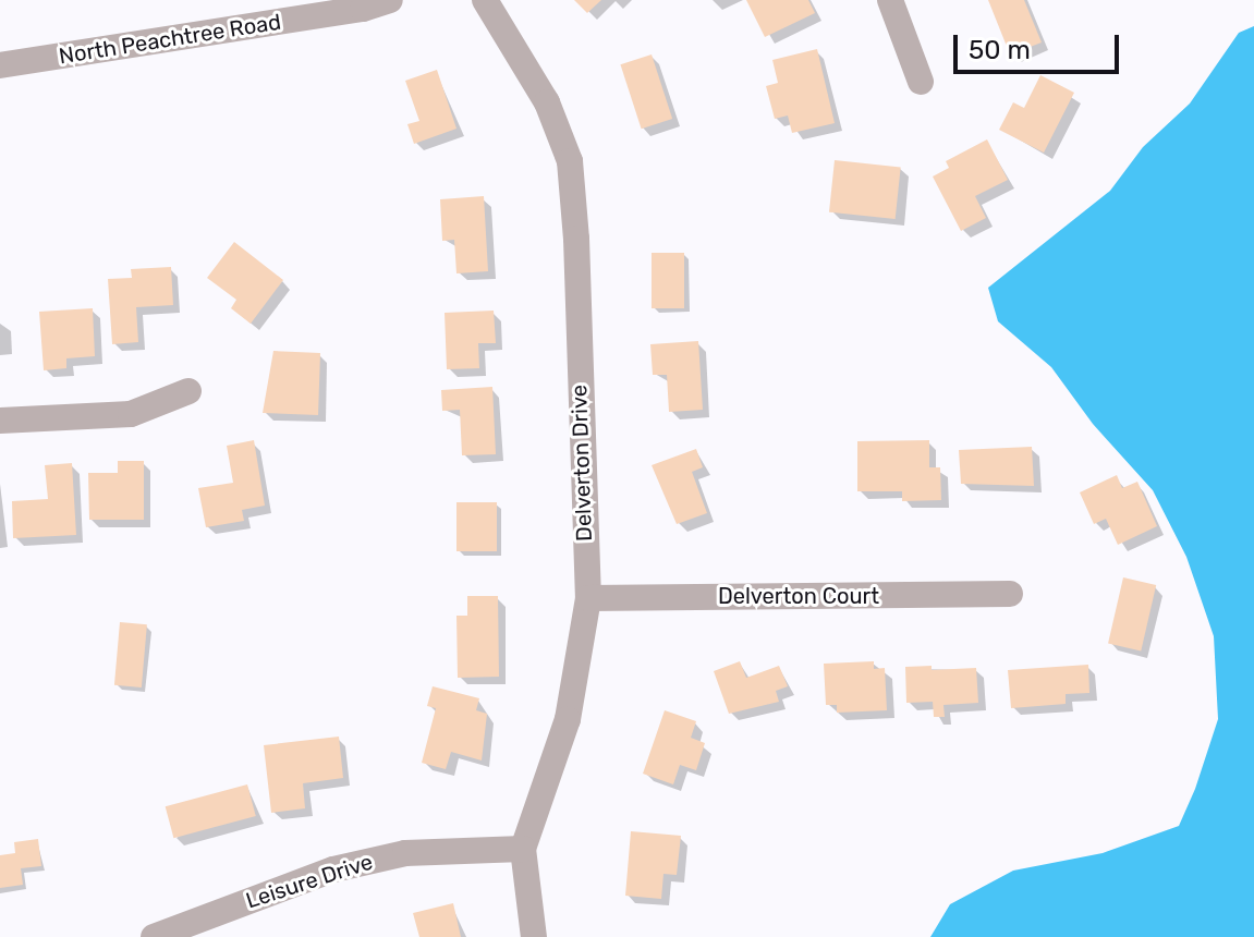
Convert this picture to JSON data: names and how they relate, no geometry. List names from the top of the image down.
{
  "streets": {
    "street": [
      "North Peachtree Road",
      "Delverton Drive",
      "Delverton Court",
      "Leisure Drive"
    ]
  },
  "crossings": [
    ["Delverton Drive", "Delverton Court"],
    ["Delverton Drive", "Leisure Drive"]
  ],
  "scale_bar": "50 m"
}
